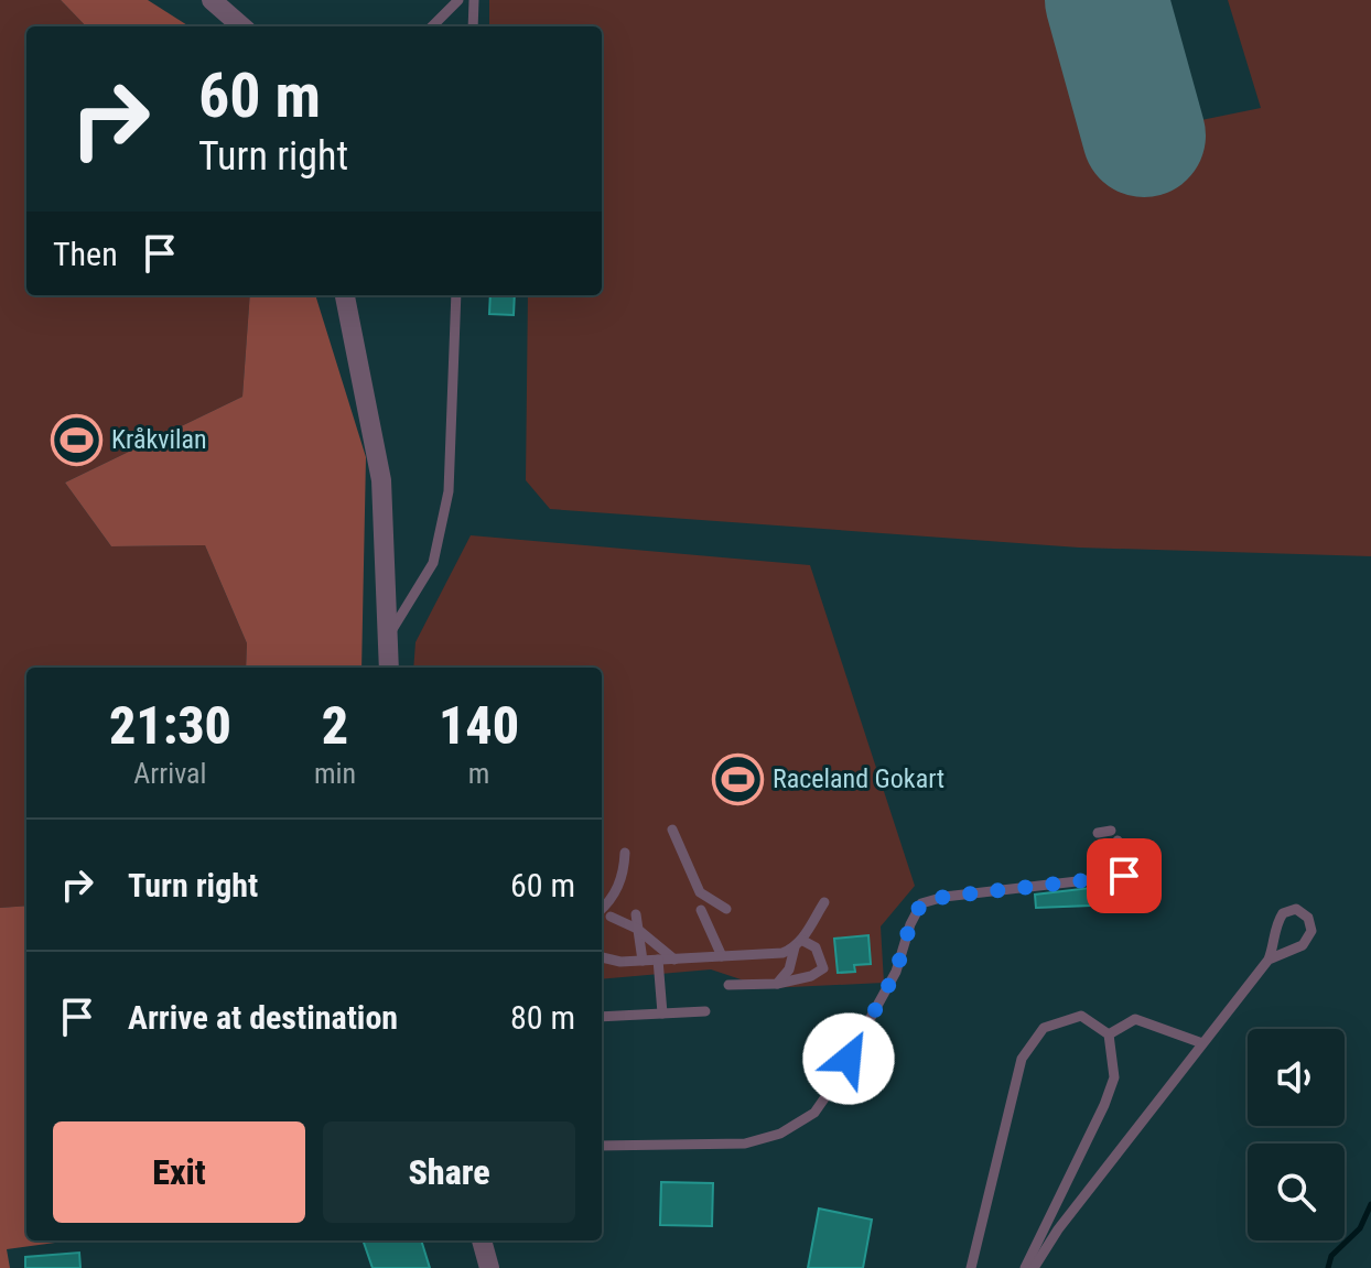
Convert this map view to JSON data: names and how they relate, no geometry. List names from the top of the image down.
{
  "places": {
    "sports": ["Kråkvilan", "Raceland Gokart"]
  },
  "page": {
    "turn": ["60 m", "Turn right"],
    "then": "Then",
    "eta": [
      "21:30",
      "Arrival",
      "2",
      "min",
      "140",
      "m"
    ],
    "list": [
      {
        "name": "Turn right",
        "value": "60 m"
      },
      {
        "name": "Arrive at destination",
        "value": "80 m"
      }
    ],
    "buttons": ["Exit", "Share"]
  }
}
